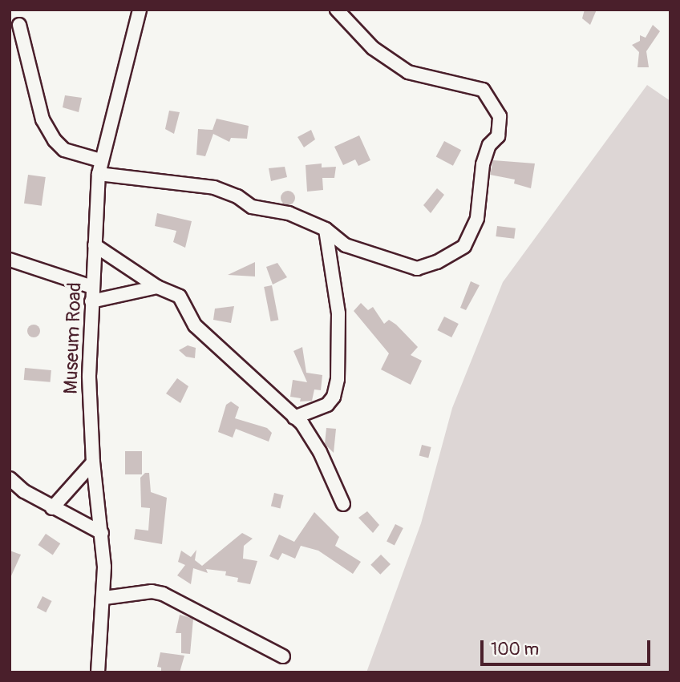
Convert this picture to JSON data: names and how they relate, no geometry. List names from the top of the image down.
{
  "streets": {
    "street": ["Museum Road"]
  },
  "scale_bar": "100 m"
}
